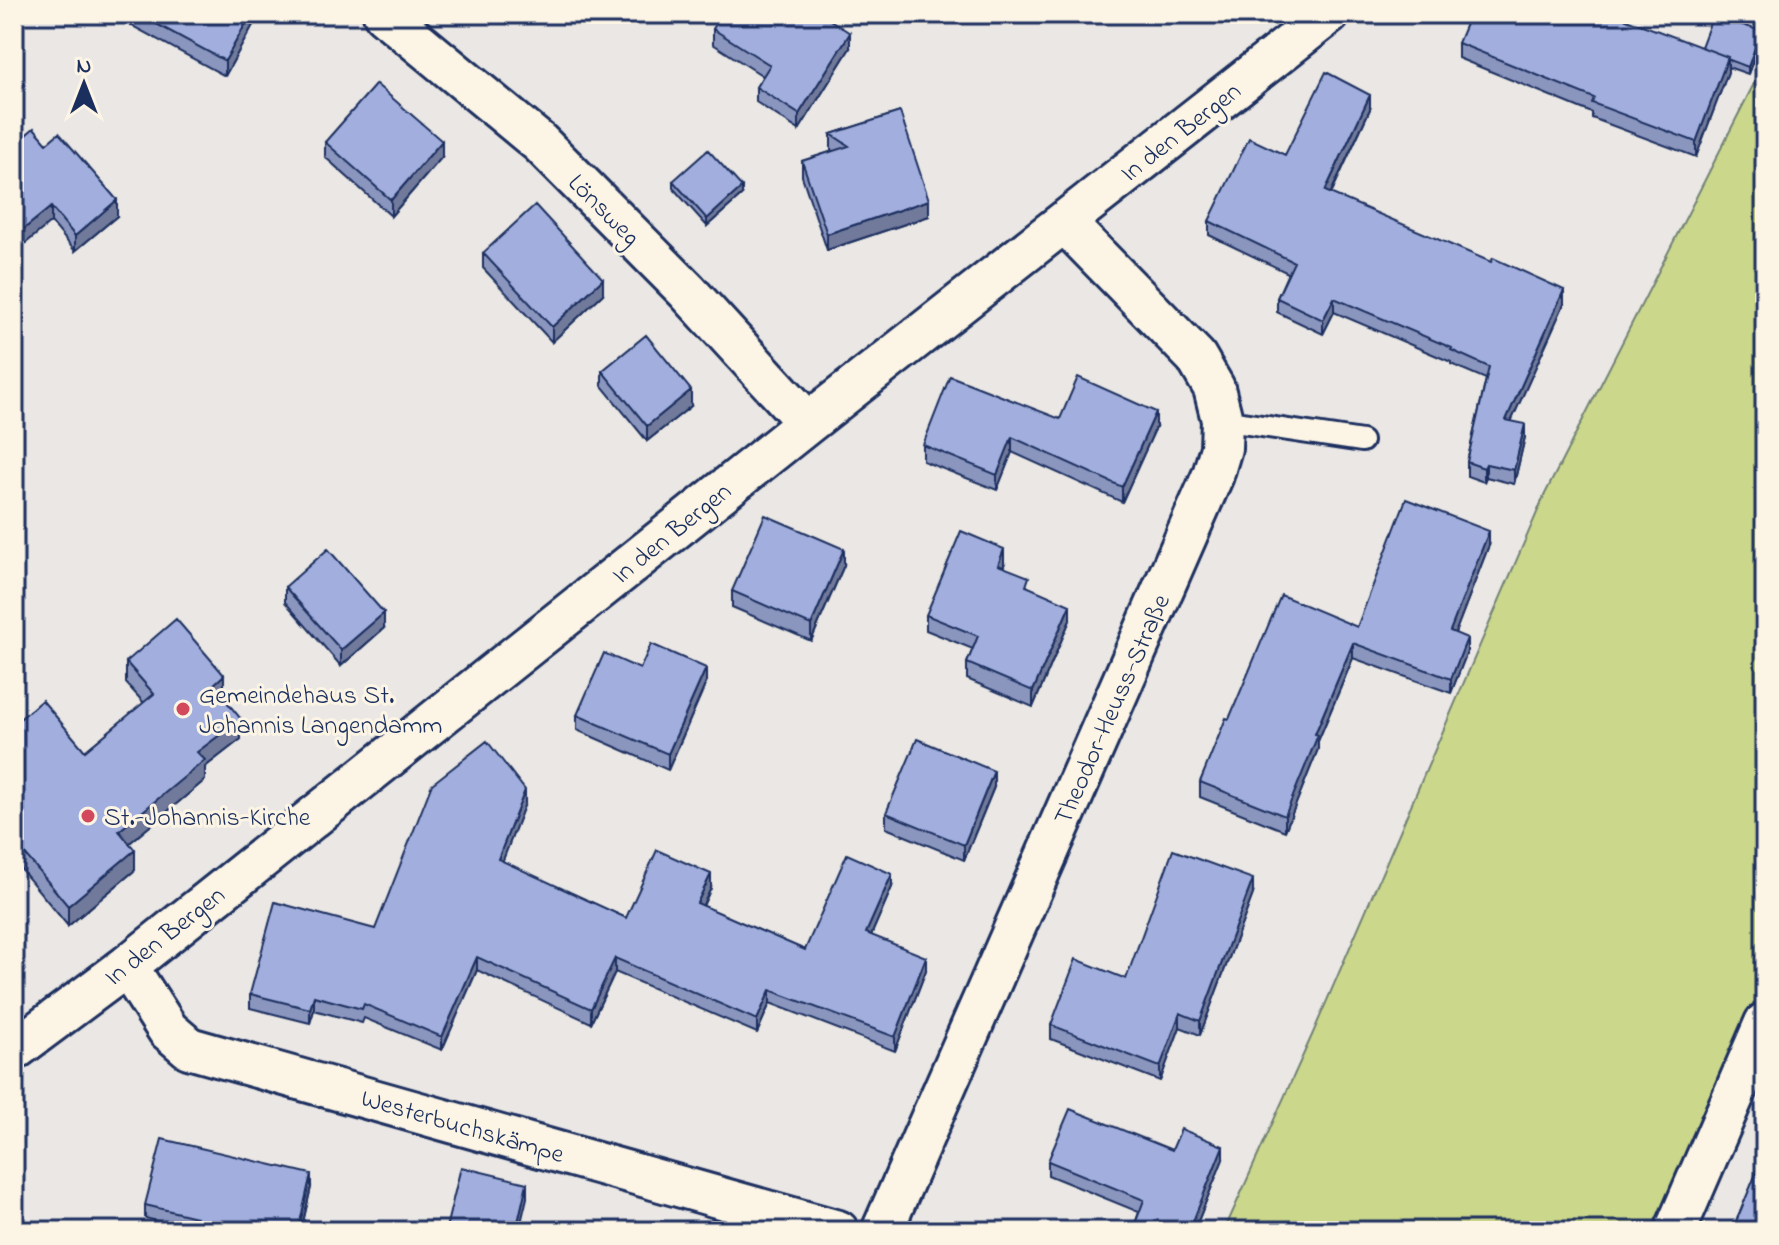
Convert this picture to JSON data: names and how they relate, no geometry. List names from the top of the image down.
{
  "streets": {
    "street": [
      "In den Bergen",
      "Lönsweg",
      "Theodor-Heuss-Straße",
      "Westerbuchskämpe"
    ]
  },
  "crossings": [
    ["In den Bergen", "Lönsweg"],
    ["In den Bergen", "Theodor-Heuss-Straße"],
    ["In den Bergen", "Westerbuchskämpe"]
  ],
  "places": ["Gemeindehaus St. Johannis Langendamm", "St.-Johannis-Kirche"],
  "north": "top"
}
